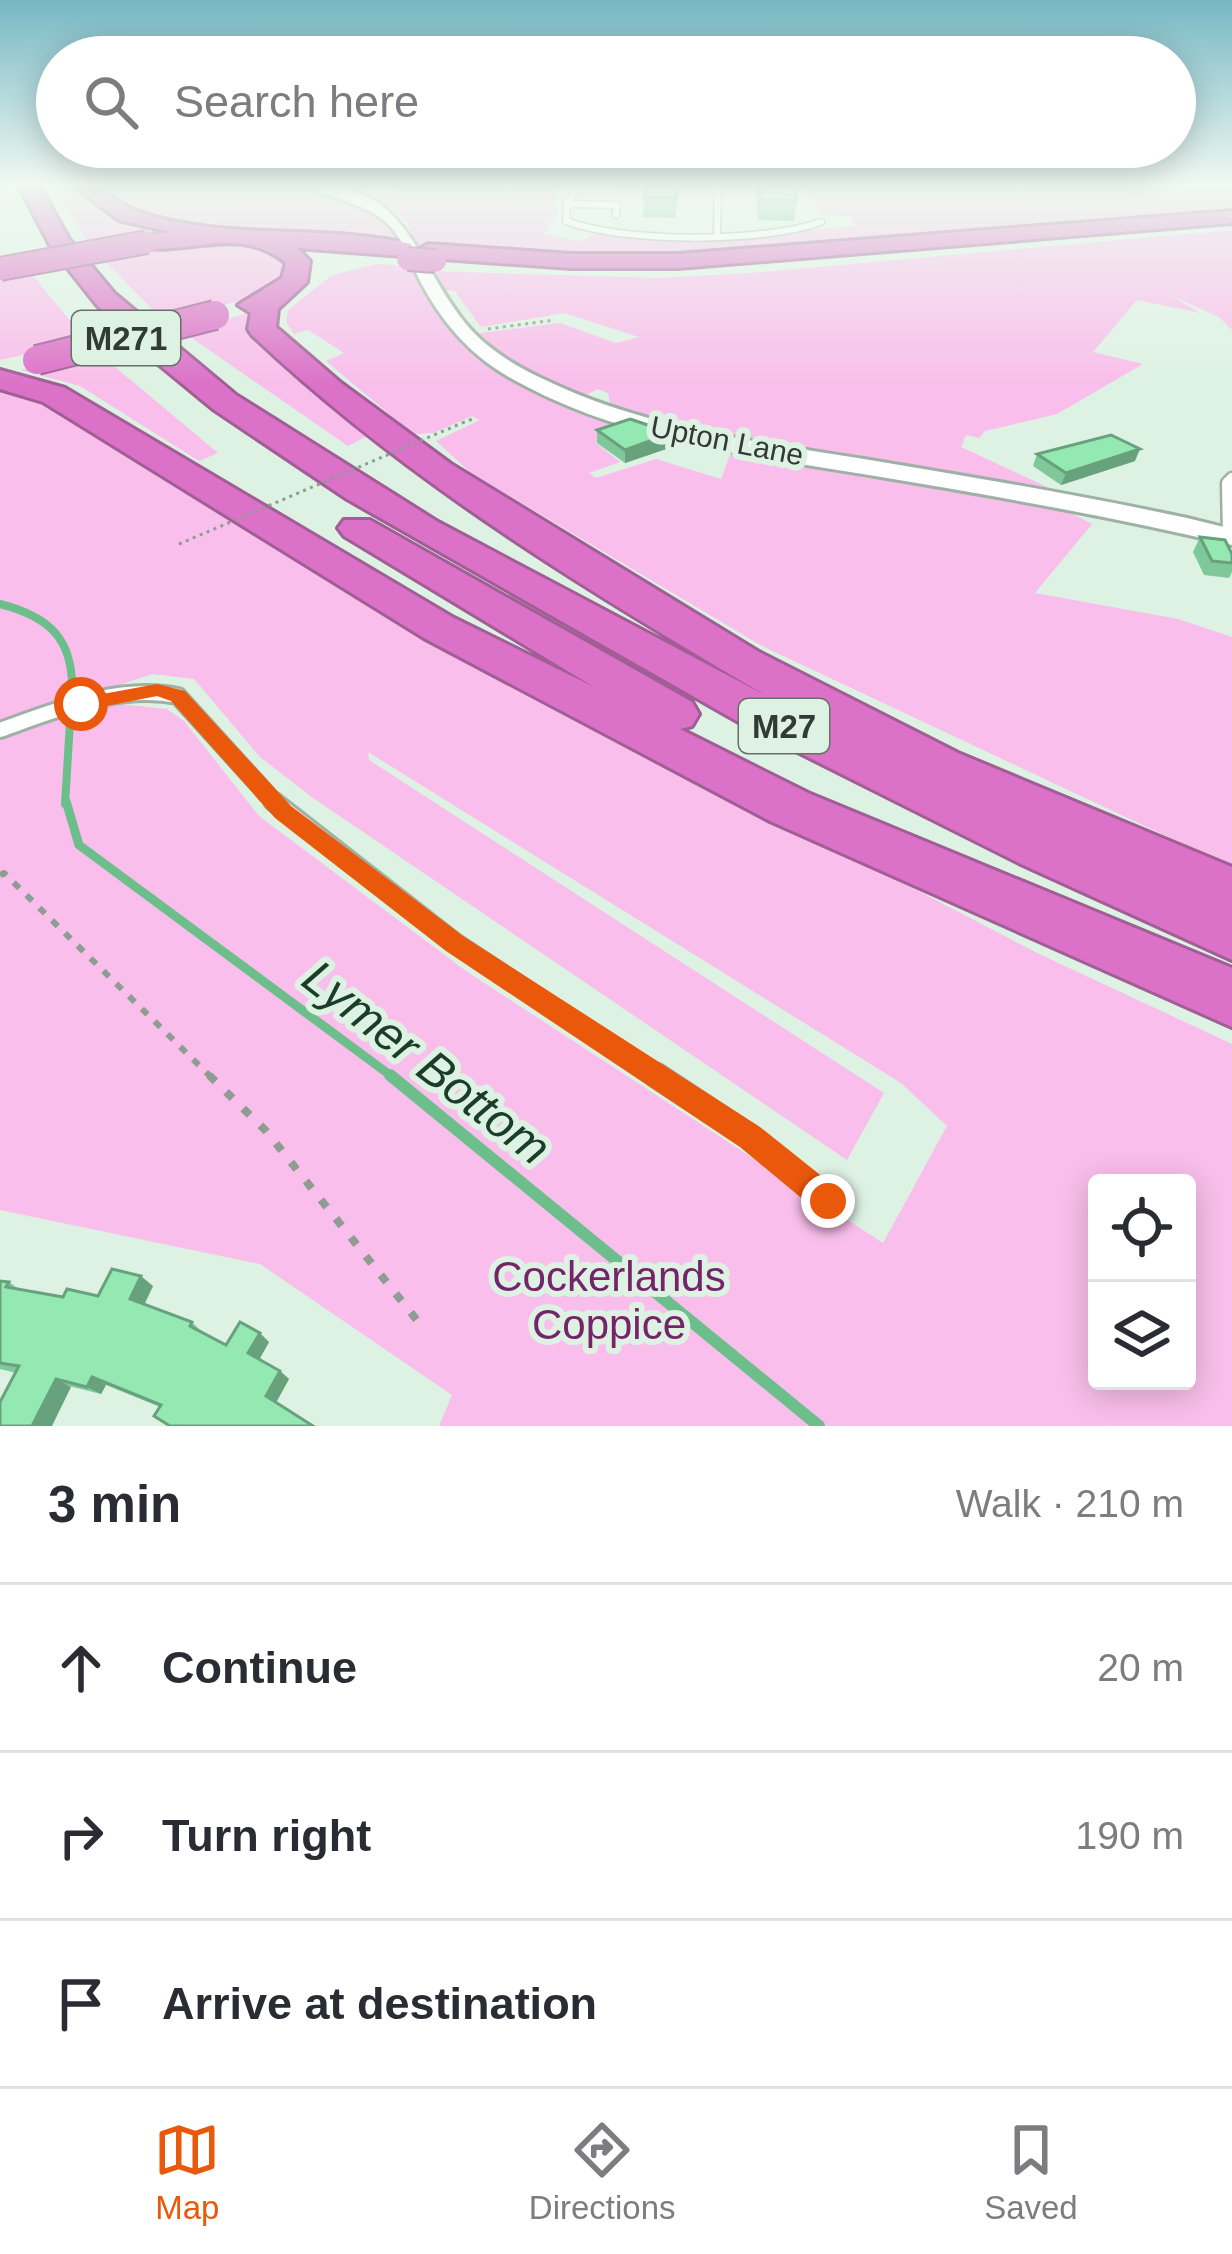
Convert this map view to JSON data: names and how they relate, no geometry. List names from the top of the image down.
{
  "streets": {
    "highway": ["M271", "M27"],
    "street": ["Upton Lane"]
  },
  "crossings": [
    ["M271", "M27"]
  ],
  "water": ["Lymer Bottom"],
  "parks": ["Cockerlands Coppice"],
  "page": {
    "search": "Search here",
    "heading": ["3 min", "Walk · 210 m"],
    "list": [
      ["Continue", "20 m"],
      ["Turn right", "190 m"],
      "Arrive at destination"
    ],
    "nav": ["Map", "Directions", "Saved"]
  }
}
